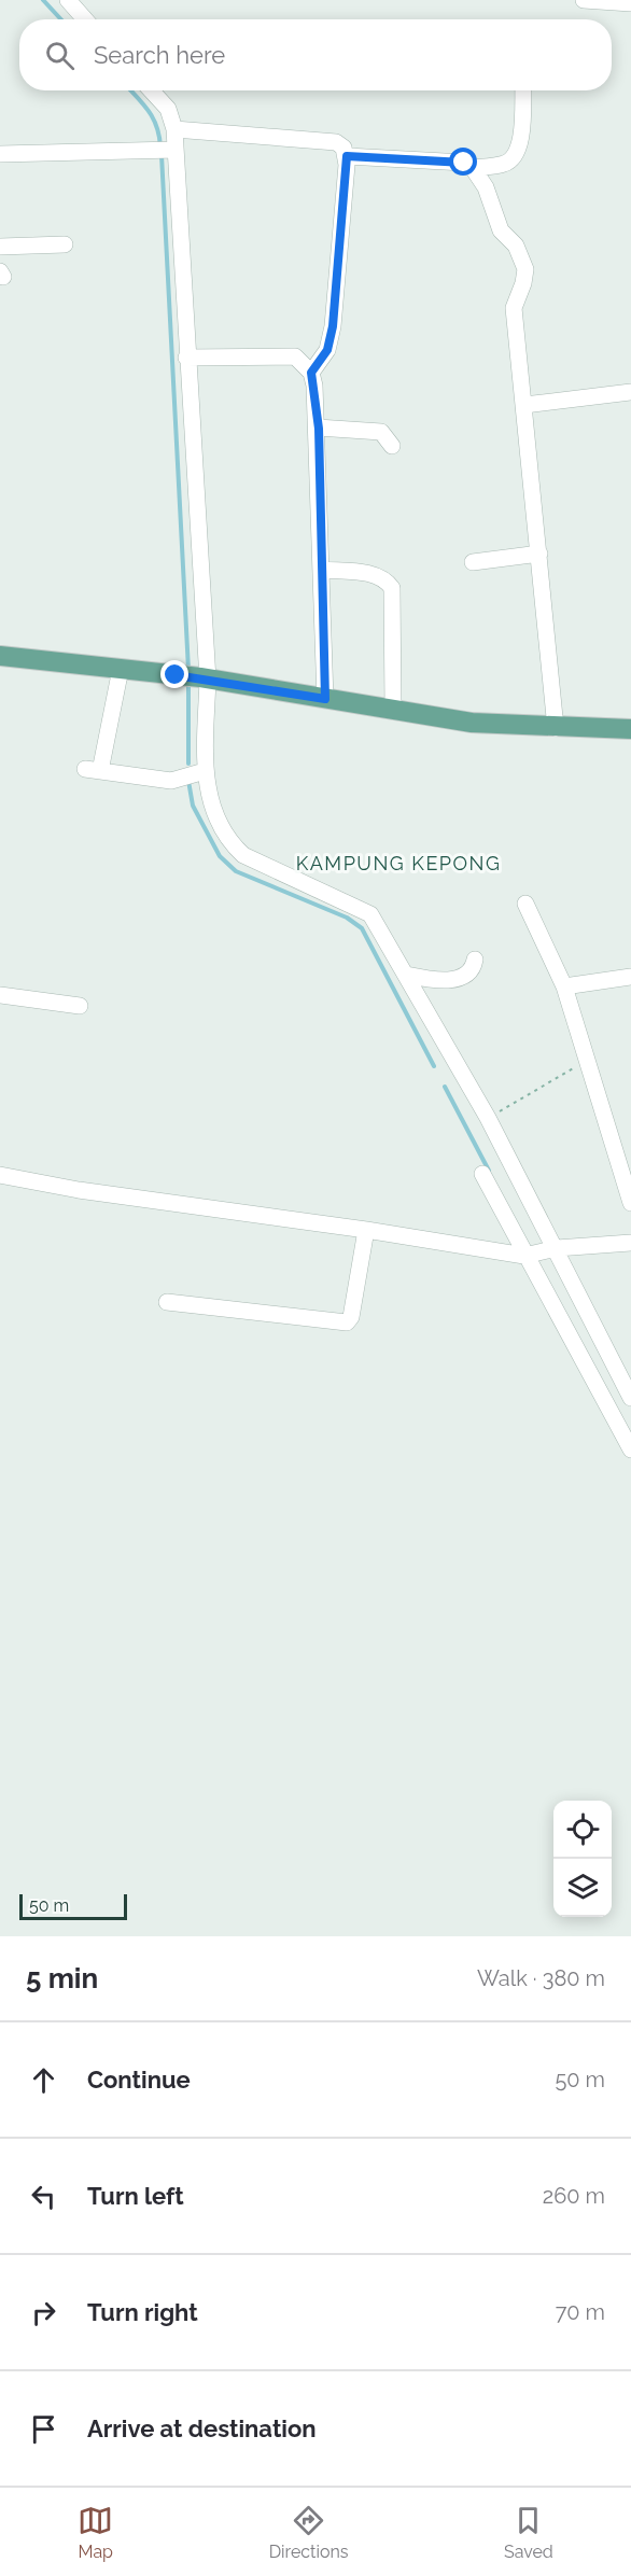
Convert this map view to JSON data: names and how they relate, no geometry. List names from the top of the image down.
{
  "districts": ["KAMPUNG KEPONG"],
  "scale_bar": "50 m",
  "page": {
    "search": "Search here",
    "scale": "50 m",
    "heading": ["5 min", "Walk · 380 m"],
    "list": [
      ["Continue", "50 m"],
      ["Turn left", "260 m"],
      ["Turn right", "70 m"],
      "Arrive at destination"
    ],
    "nav": ["Map", "Directions", "Saved"]
  }
}
